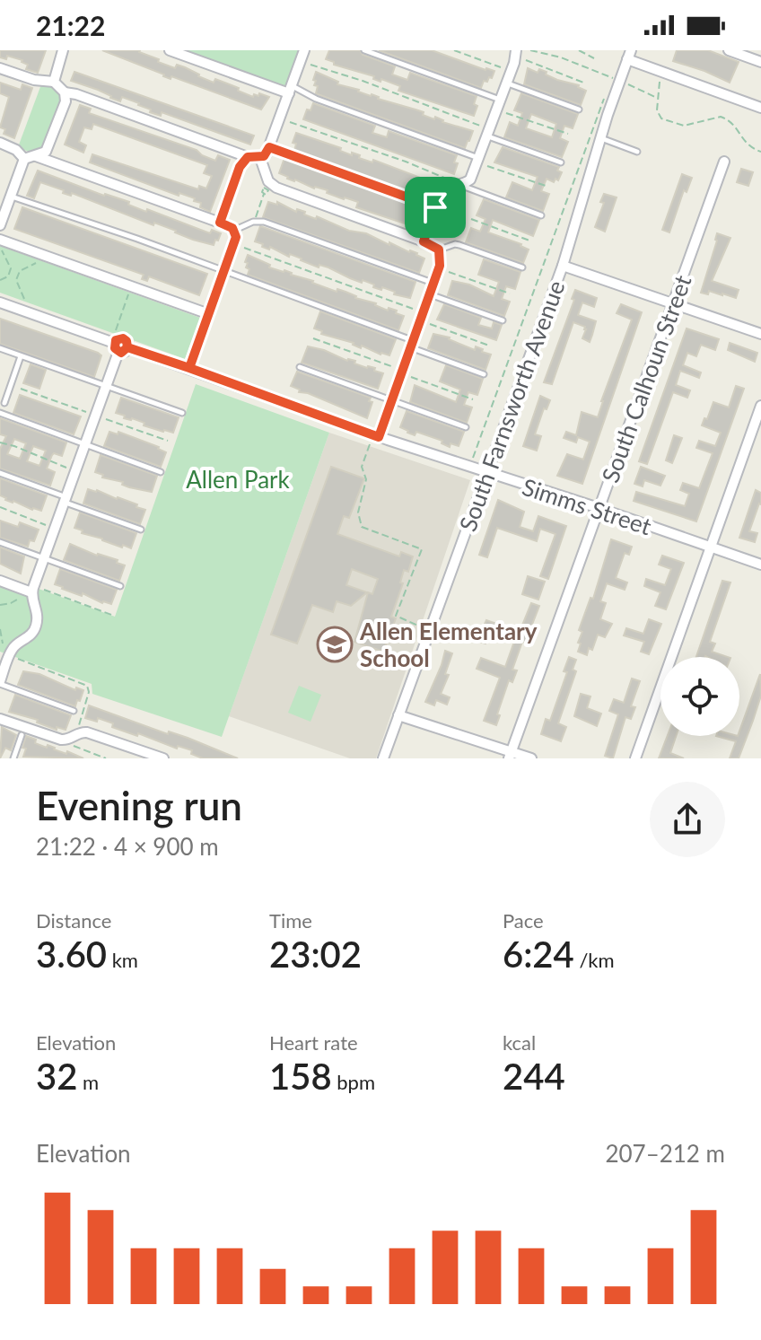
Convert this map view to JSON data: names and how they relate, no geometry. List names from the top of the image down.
{
  "streets": {
    "street": ["South Calhoun Street", "South Farnsworth Avenue", "Simms Street"]
  },
  "crossings": [
    ["South Calhoun Street", "Simms Street"],
    ["South Farnsworth Avenue", "Simms Street"]
  ],
  "parks": ["Allen Park"],
  "places": {
    "school or university": ["Allen Elementary School"]
  },
  "page": {
    "status": "21:22",
    "heading": ["Evening run", "21:22 · 4 × 900 m"],
    "stats": [
      ["Distance", "3.60 km"],
      ["Time", "23:02"],
      ["Pace", "6:24 /km"],
      ["Elevation", "32 m"],
      ["Heart rate", "158 bpm"],
      ["kcal", "244"]
    ],
    "chart": ["Elevation", "207–212 m"]
  }
}
